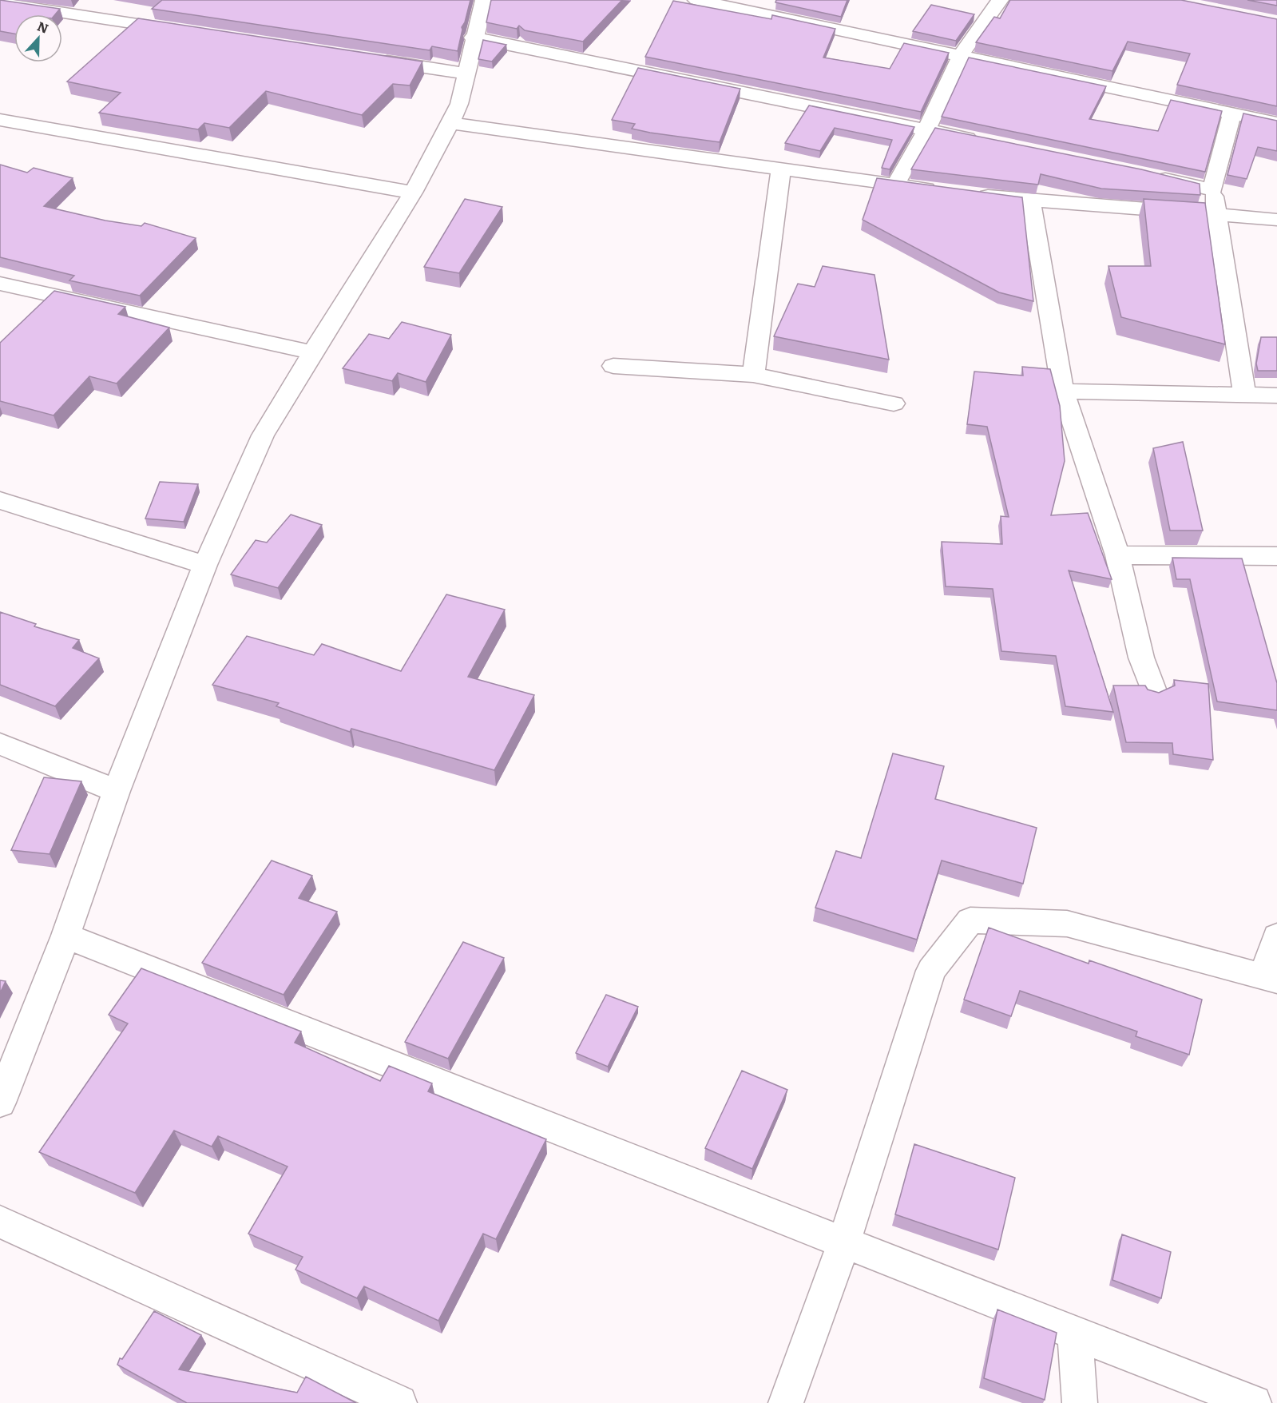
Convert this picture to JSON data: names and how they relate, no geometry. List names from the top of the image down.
{
  "north": "top"
}
